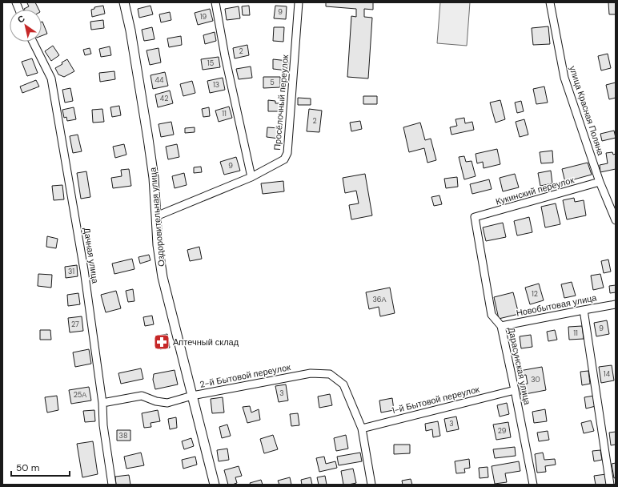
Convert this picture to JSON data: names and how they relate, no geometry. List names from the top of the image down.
{
  "streets": {
    "street": [
      "Просёлочный переулок",
      "улица Красная Поляна",
      "Кукинский переулок",
      "Оздоровительная улица",
      "Дачная улица",
      "Новобытовая улица",
      "Дарасунская улица",
      "2-й Бытовой переулок",
      "1-й Бытовой переулок"
    ]
  },
  "crossings": [
    ["Просёлочный переулок", "Оздоровительная улица"],
    ["улица Красная Поляна", "Кукинский переулок"],
    ["Кукинский переулок", "Дарасунская улица"],
    ["Оздоровительная улица", "2-й Бытовой переулок"],
    ["Дачная улица", "2-й Бытовой переулок"],
    ["Новобытовая улица", "Дарасунская улица"],
    ["Дарасунская улица", "1-й Бытовой переулок"],
    ["2-й Бытовой переулок", "1-й Бытовой переулок"]
  ],
  "places": {
    "pharmacy": ["Аптечный склад"]
  },
  "house_numbers": [
    "9",
    "19",
    "2",
    "15",
    "44",
    "5",
    "13",
    "42",
    "11",
    "2",
    "9",
    "31",
    "12",
    "36А",
    "27",
    "9",
    "11",
    "14",
    "30",
    "3",
    "25А",
    "3",
    "29",
    "38"
  ],
  "scale_bar": "50 m",
  "north": "top left"
}
